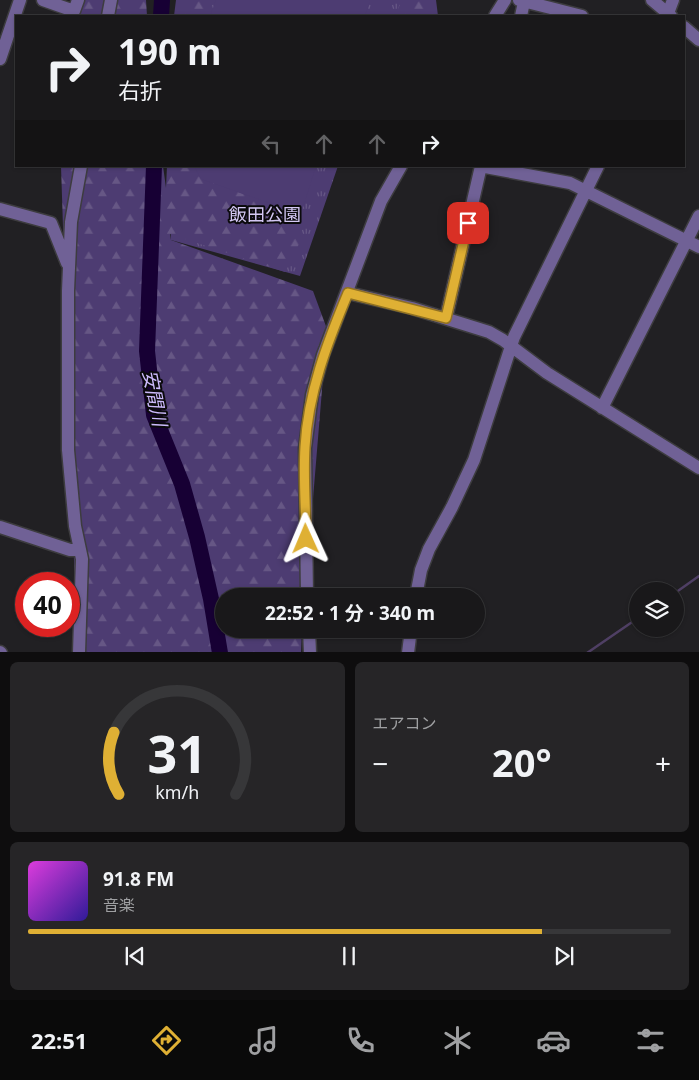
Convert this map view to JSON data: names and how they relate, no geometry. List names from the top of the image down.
{
  "water": ["安間川"],
  "parks": ["飯田公園"],
  "page": {
    "turn": ["190 m", "右折"],
    "limit": "40",
    "trip": "22:52 · 1 分 · 340 m",
    "tile": "エアコン",
    "heat": ["−", "20°", "+"],
    "song": ["91.8 FM", "音楽"],
    "tabs": "22:51",
    "gauge": ["31", "km/h"]
  }
}
